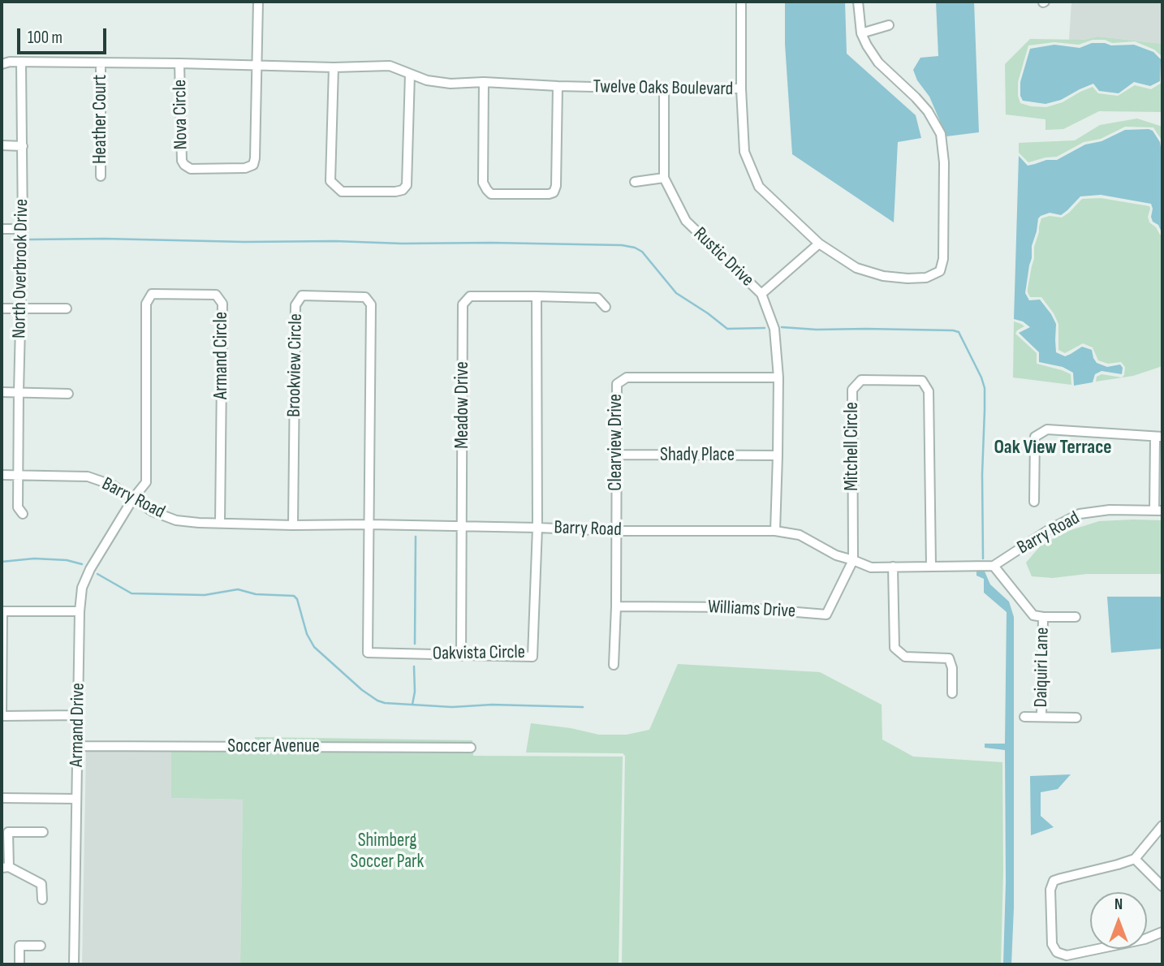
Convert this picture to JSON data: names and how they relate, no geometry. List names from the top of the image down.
{
  "streets": {
    "street": [
      "Twelve Oaks Boulevard",
      "Nova Circle",
      "Heather Court",
      "Rustic Drive",
      "North Overbrook Drive",
      "Armand Circle",
      "Brookview Circle",
      "Meadow Drive",
      "Clearview Drive",
      "Mitchell Circle",
      "Shady Place",
      "Barry Road",
      "Williams Drive",
      "Oakvista Circle",
      "Daiquiri Lane",
      "Armand Drive",
      "Soccer Avenue"
    ]
  },
  "crossings": [
    ["Twelve Oaks Boulevard", "Nova Circle"],
    ["Twelve Oaks Boulevard", "Heather Court"],
    ["Twelve Oaks Boulevard", "Rustic Drive"],
    ["Twelve Oaks Boulevard", "North Overbrook Drive"],
    ["Rustic Drive", "Clearview Drive"],
    ["Rustic Drive", "Shady Place"],
    ["Rustic Drive", "Barry Road"],
    ["North Overbrook Drive", "Barry Road"],
    ["Armand Circle", "Barry Road"],
    ["Armand Circle", "Armand Drive"],
    ["Brookview Circle", "Barry Road"],
    ["Brookview Circle", "Oakvista Circle"],
    ["Meadow Drive", "Barry Road"],
    ["Meadow Drive", "Oakvista Circle"],
    ["Clearview Drive", "Shady Place"],
    ["Clearview Drive", "Barry Road"],
    ["Clearview Drive", "Williams Drive"],
    ["Mitchell Circle", "Barry Road"],
    ["Mitchell Circle", "Williams Drive"],
    ["Barry Road", "Williams Drive"],
    ["Barry Road", "Oakvista Circle"],
    ["Barry Road", "Armand Drive"],
    ["Armand Drive", "Soccer Avenue"]
  ],
  "districts": ["Oak View Terrace"],
  "parks": ["Shimberg Soccer Park"],
  "scale_bar": "100 m",
  "north": "top"
}
